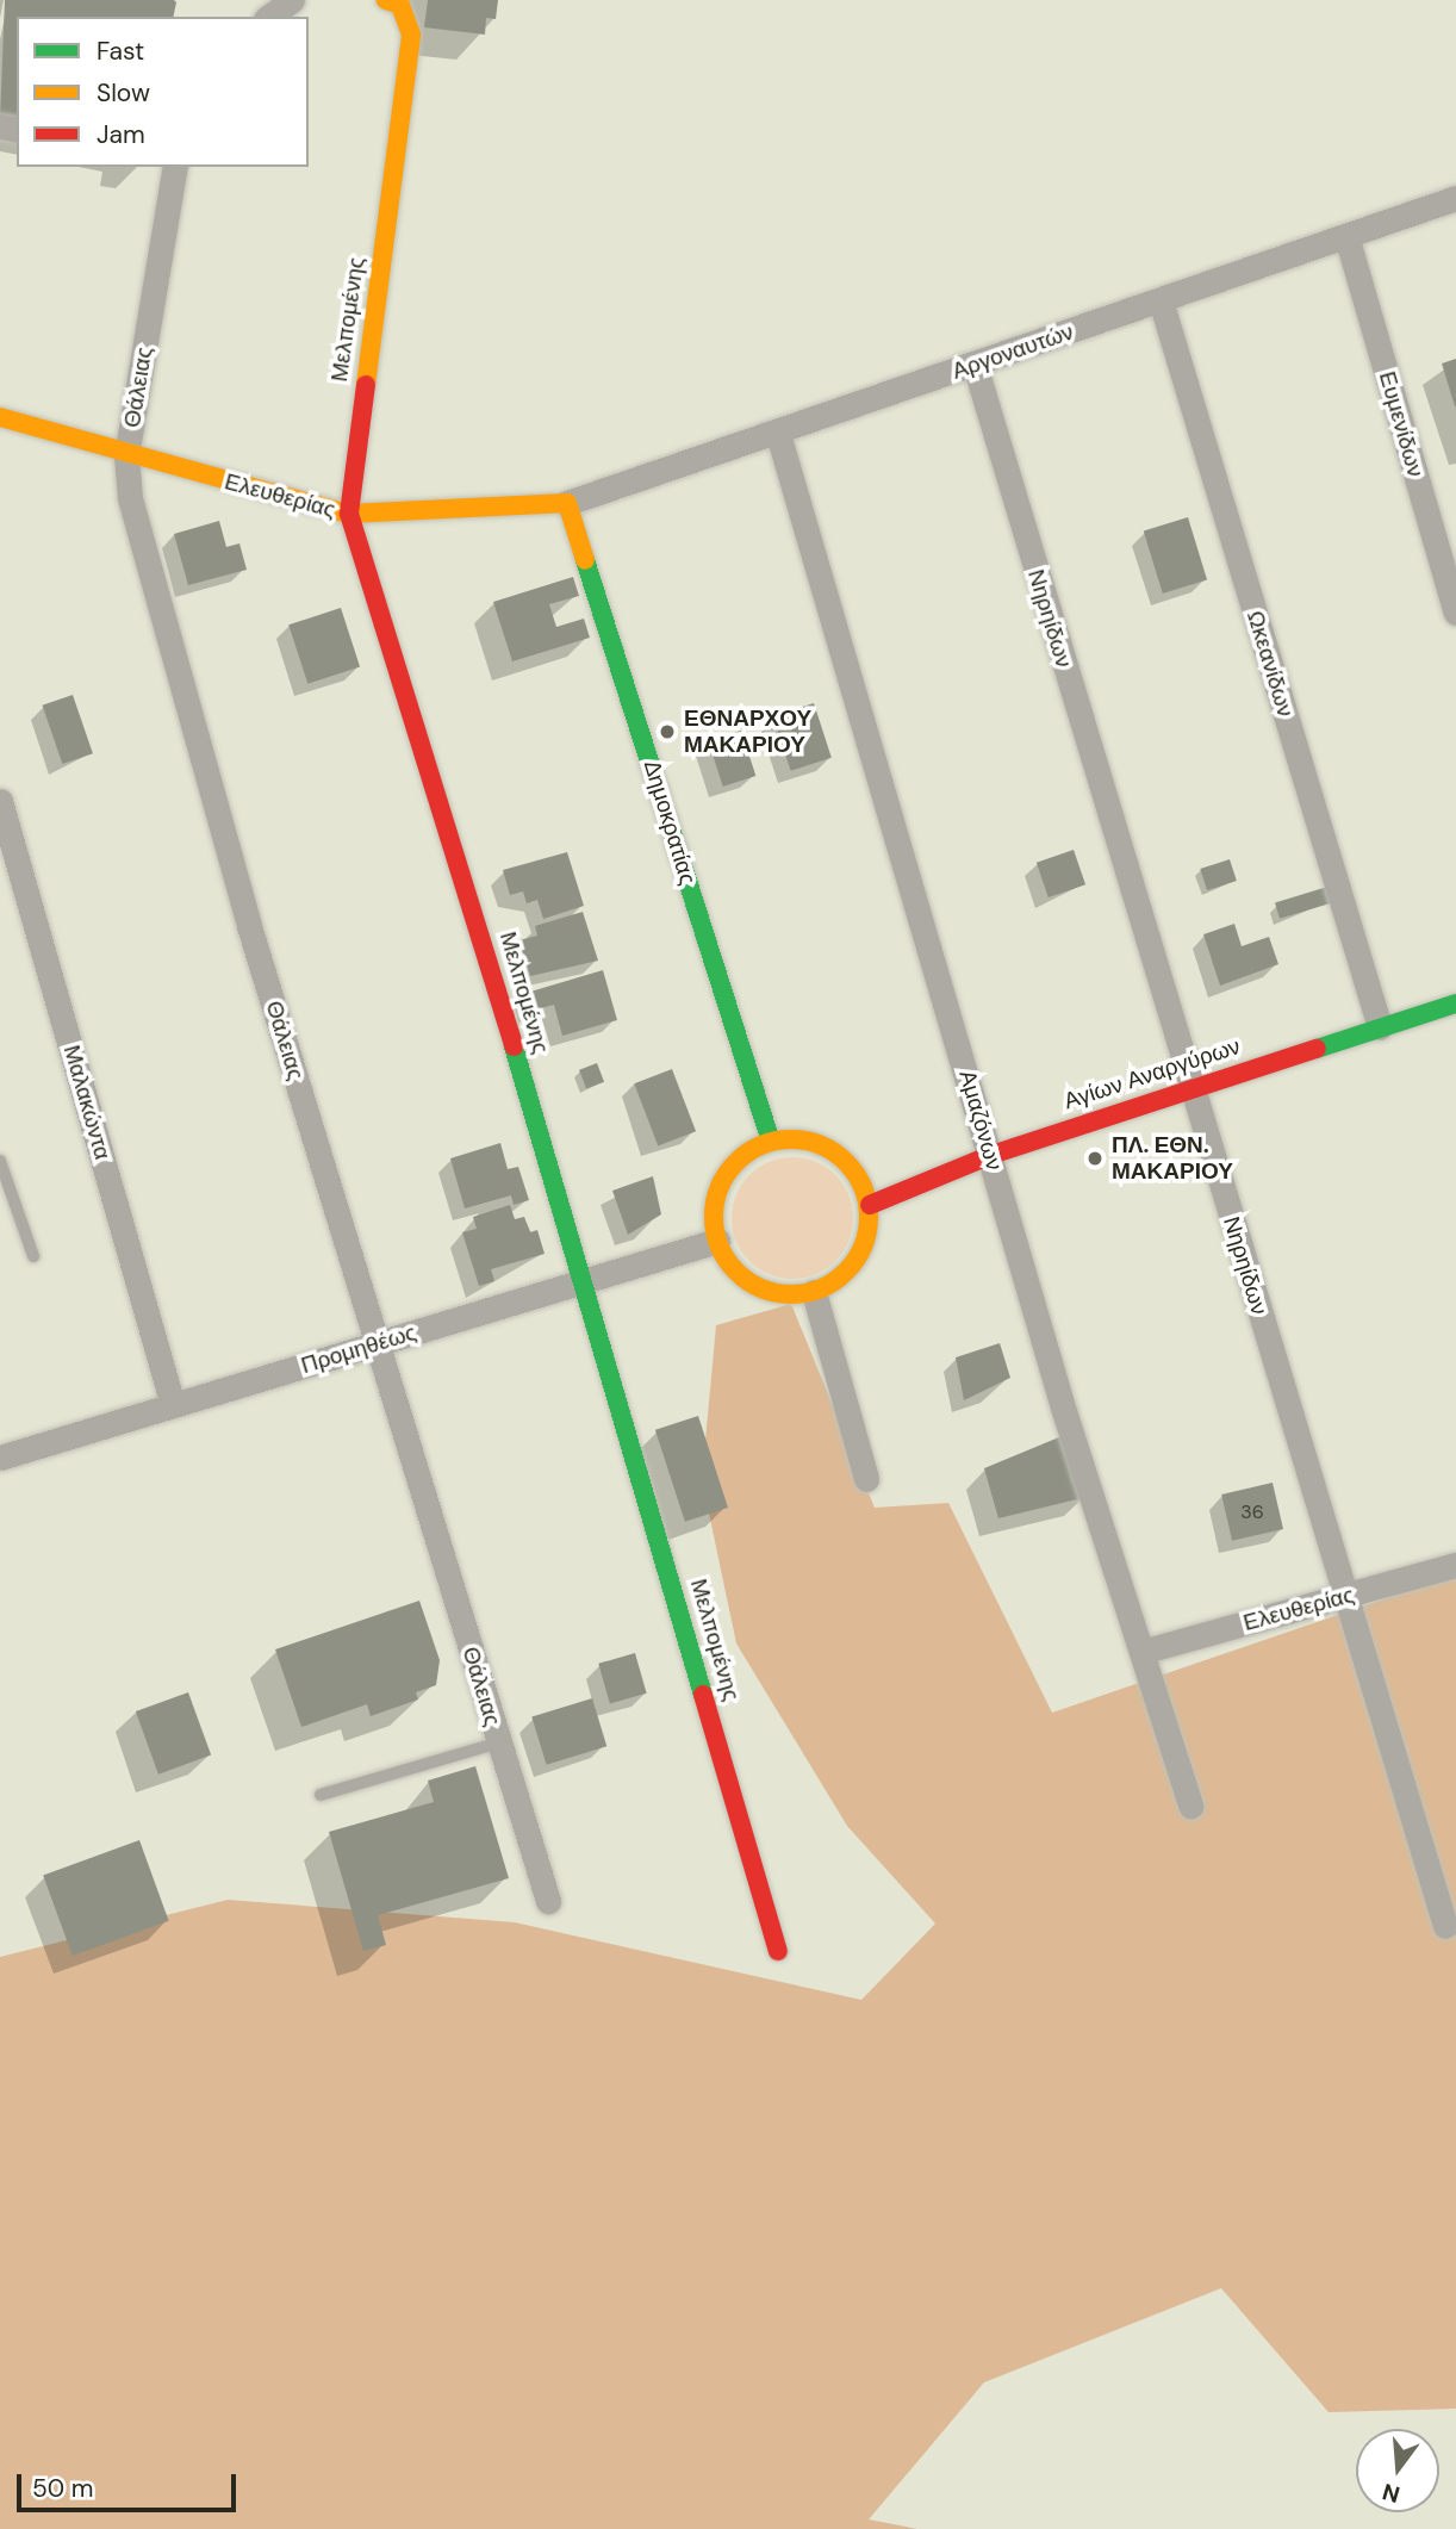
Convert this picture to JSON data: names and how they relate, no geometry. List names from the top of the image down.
{
  "streets": {
    "street": [
      "Μελπομένης",
      "Αργοναυτών",
      "Θάλειας",
      "Ευμενίδων",
      "Ελευθερίας",
      "Νηρηίδων",
      "Ωκεανίδων",
      "Δημοκρατίας",
      "Αγίων Αναργύρων",
      "Μαλακώντα",
      "Αμαζόνων",
      "Προμηθέως"
    ]
  },
  "crossings": [
    ["Μελπομένης", "Ελευθερίας"],
    ["Μελπομένης", "Προμηθέως"],
    ["Αργοναυτών", "Ευμενίδων"],
    ["Αργοναυτών", "Ελευθερίας"],
    ["Αργοναυτών", "Νηρηίδων"],
    ["Αργοναυτών", "Ωκεανίδων"],
    ["Αργοναυτών", "Δημοκρατίας"],
    ["Αργοναυτών", "Αμαζόνων"],
    ["Θάλειας", "Ελευθερίας"],
    ["Θάλειας", "Προμηθέως"],
    ["Ελευθερίας", "Νηρηίδων"],
    ["Ελευθερίας", "Δημοκρατίας"],
    ["Ελευθερίας", "Αμαζόνων"],
    ["Νηρηίδων", "Αγίων Αναργύρων"],
    ["Ωκεανίδων", "Αγίων Αναργύρων"],
    ["Δημοκρατίας", "Αγίων Αναργύρων"],
    ["Δημοκρατίας", "Προμηθέως"],
    ["Αγίων Αναργύρων", "Αμαζόνων"],
    ["Αγίων Αναργύρων", "Προμηθέως"],
    ["Μαλακώντα", "Προμηθέως"]
  ],
  "places": ["ΕΘΝΑΡΧΟΥ ΜΑΚΑΡΙΟΥ", "ΠΛ. ΕΘΝ. ΜΑΚΑΡΙΟΥ"],
  "house_numbers": ["36"],
  "legend": ["Fast", "Slow", "Jam"],
  "scale_bar": "50 m",
  "north": "bottom"
}
